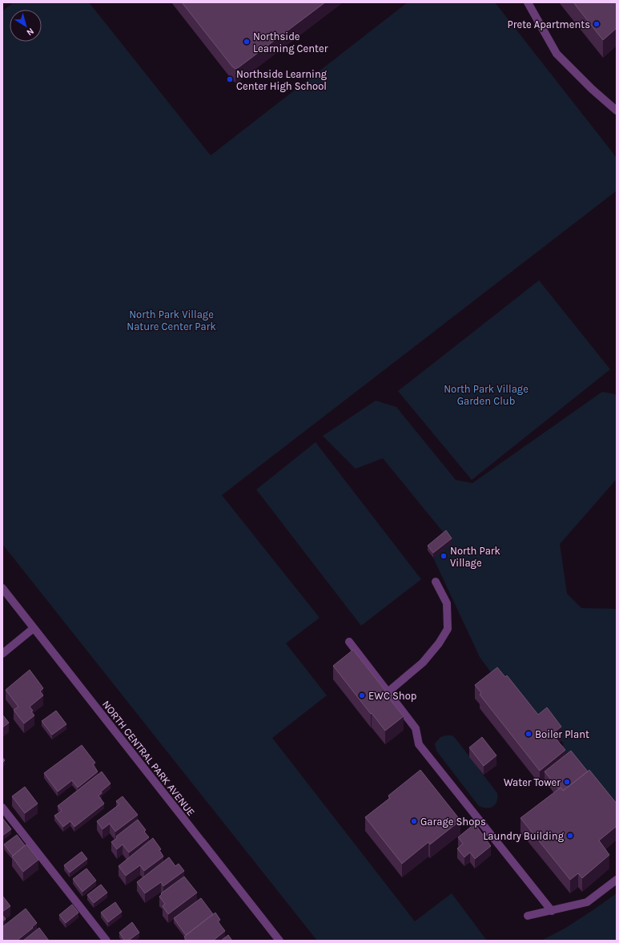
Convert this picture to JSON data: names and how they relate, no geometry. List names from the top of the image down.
{
  "streets": {
    "street": ["NORTH CENTRAL PARK AVENUE"]
  },
  "parks": ["North Park Village Nature Center Park", "North Park Village Garden Club"],
  "places": [
    "Prete Apartments",
    "Northside Learning Center",
    "Northside Learning Center High School",
    "North Park Village",
    "EWC Shop",
    "Boiler Plant",
    "Water Tower",
    "Garage Shops",
    "Laundry Building"
  ],
  "north": "bottom right"
}
